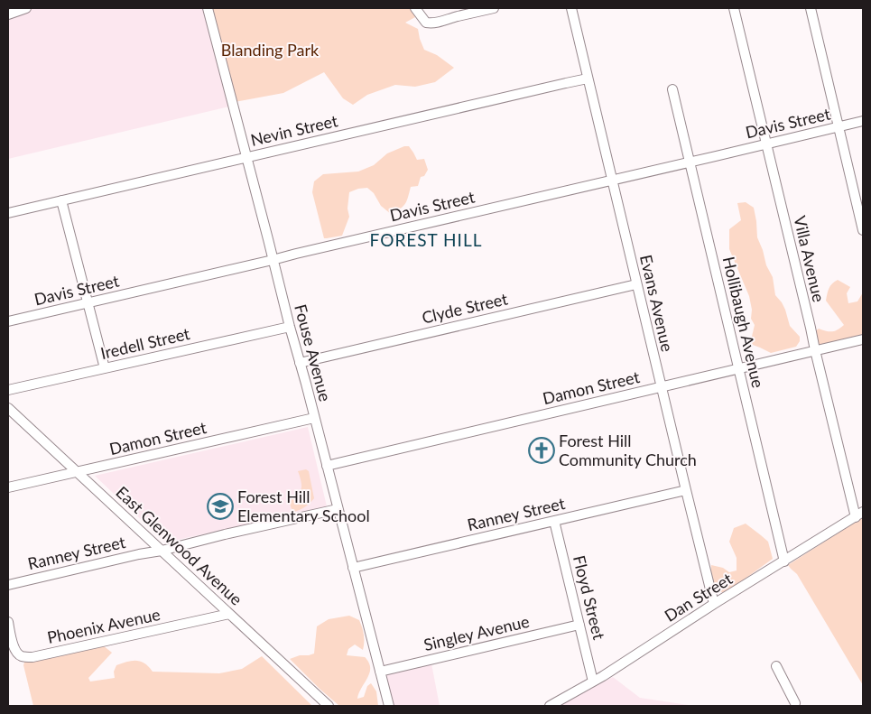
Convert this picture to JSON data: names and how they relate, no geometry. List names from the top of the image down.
{
  "streets": {
    "street": [
      "Davis Street",
      "Nevin Street",
      "Villa Avenue",
      "Evans Avenue",
      "Clyde Street",
      "Hollibaugh Avenue",
      "Iredell Street",
      "Fouse Avenue",
      "Damon Street",
      "Ranney Street",
      "East Glenwood Avenue",
      "Floyd Street",
      "Dan Street",
      "Phoenix Avenue",
      "Singley Avenue"
    ]
  },
  "crossings": [
    ["Davis Street", "Villa Avenue"],
    ["Davis Street", "Evans Avenue"],
    ["Davis Street", "Hollibaugh Avenue"],
    ["Davis Street", "Fouse Avenue"],
    ["Nevin Street", "Evans Avenue"],
    ["Nevin Street", "Fouse Avenue"],
    ["Villa Avenue", "Damon Street"],
    ["Villa Avenue", "Dan Street"],
    ["Evans Avenue", "Clyde Street"],
    ["Evans Avenue", "Damon Street"],
    ["Evans Avenue", "Ranney Street"],
    ["Evans Avenue", "Dan Street"],
    ["Clyde Street", "Fouse Avenue"],
    ["Hollibaugh Avenue", "Damon Street"],
    ["Hollibaugh Avenue", "Dan Street"],
    ["Iredell Street", "Fouse Avenue"],
    ["Fouse Avenue", "Damon Street"],
    ["Fouse Avenue", "Ranney Street"],
    ["Fouse Avenue", "Singley Avenue"],
    ["Damon Street", "East Glenwood Avenue"],
    ["Ranney Street", "East Glenwood Avenue"],
    ["Ranney Street", "Floyd Street"],
    ["East Glenwood Avenue", "Phoenix Avenue"],
    ["Floyd Street", "Dan Street"],
    ["Floyd Street", "Singley Avenue"]
  ],
  "districts": ["FOREST HILL"],
  "parks": ["Blanding Park"],
  "places": {
    "church": ["Forest Hill Community Church"],
    "school or university": ["Forest Hill Elementary School"]
  }
}
